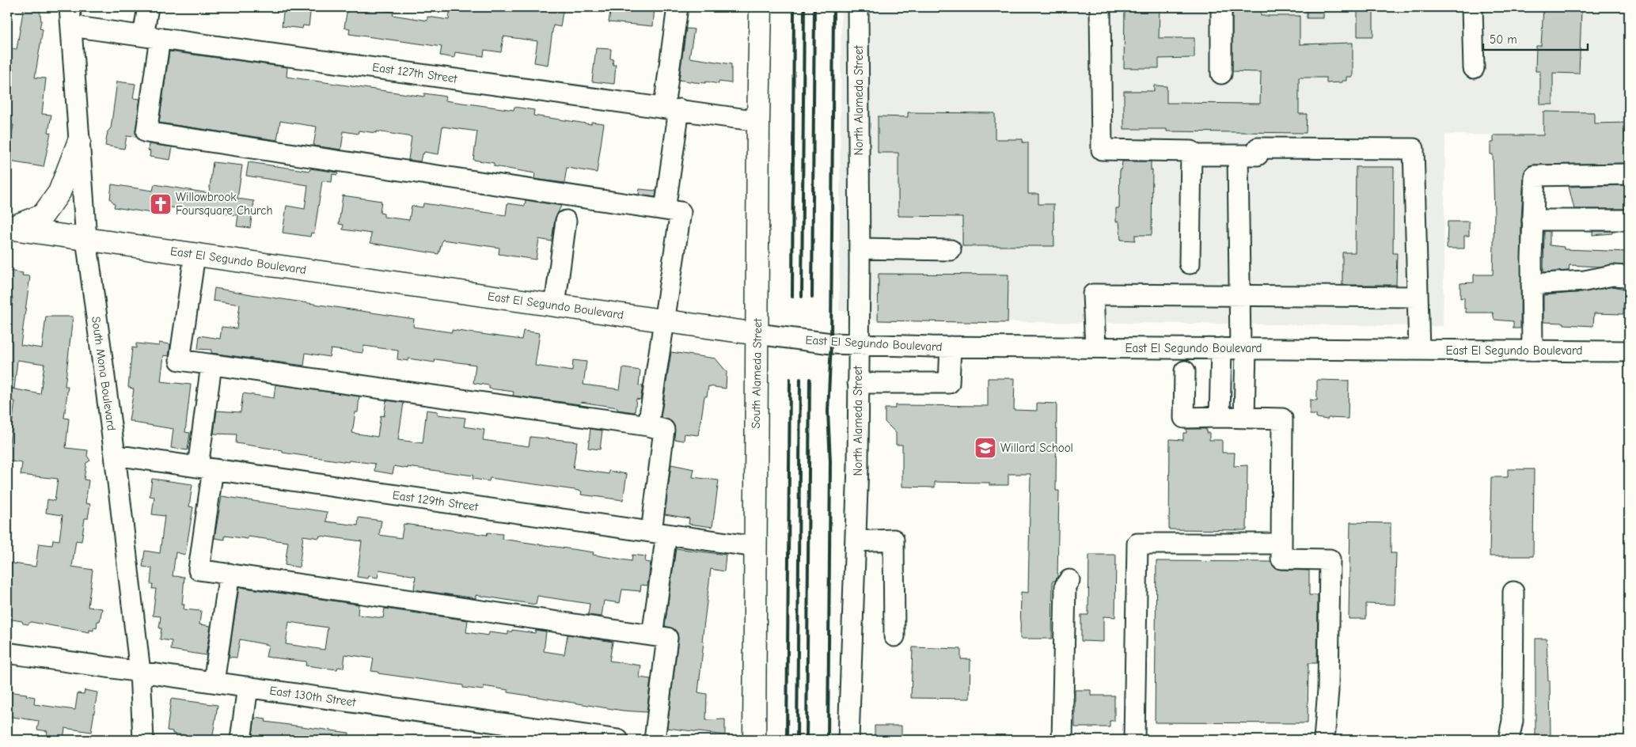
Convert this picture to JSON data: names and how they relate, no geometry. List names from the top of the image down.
{
  "streets": {
    "main road": ["East El Segundo Boulevard", "South Alameda Street"],
    "street": [
      "East 127th Street",
      "North Alameda Street",
      "South Mona Boulevard",
      "East 129th Street",
      "East 130th Street"
    ]
  },
  "crossings": [
    ["East 127th Street", "South Mona Boulevard"],
    ["East 127th Street", "South Alameda Street"],
    ["North Alameda Street", "East El Segundo Boulevard"],
    ["East El Segundo Boulevard", "South Mona Boulevard"],
    ["East El Segundo Boulevard", "South Alameda Street"],
    ["South Mona Boulevard", "East 129th Street"],
    ["South Mona Boulevard", "East 130th Street"],
    ["South Alameda Street", "East 129th Street"]
  ],
  "places": {
    "church": ["Willowbrook Foursquare Church"],
    "school or university": ["Willard School"]
  },
  "scale_bar": "50 m"
}
